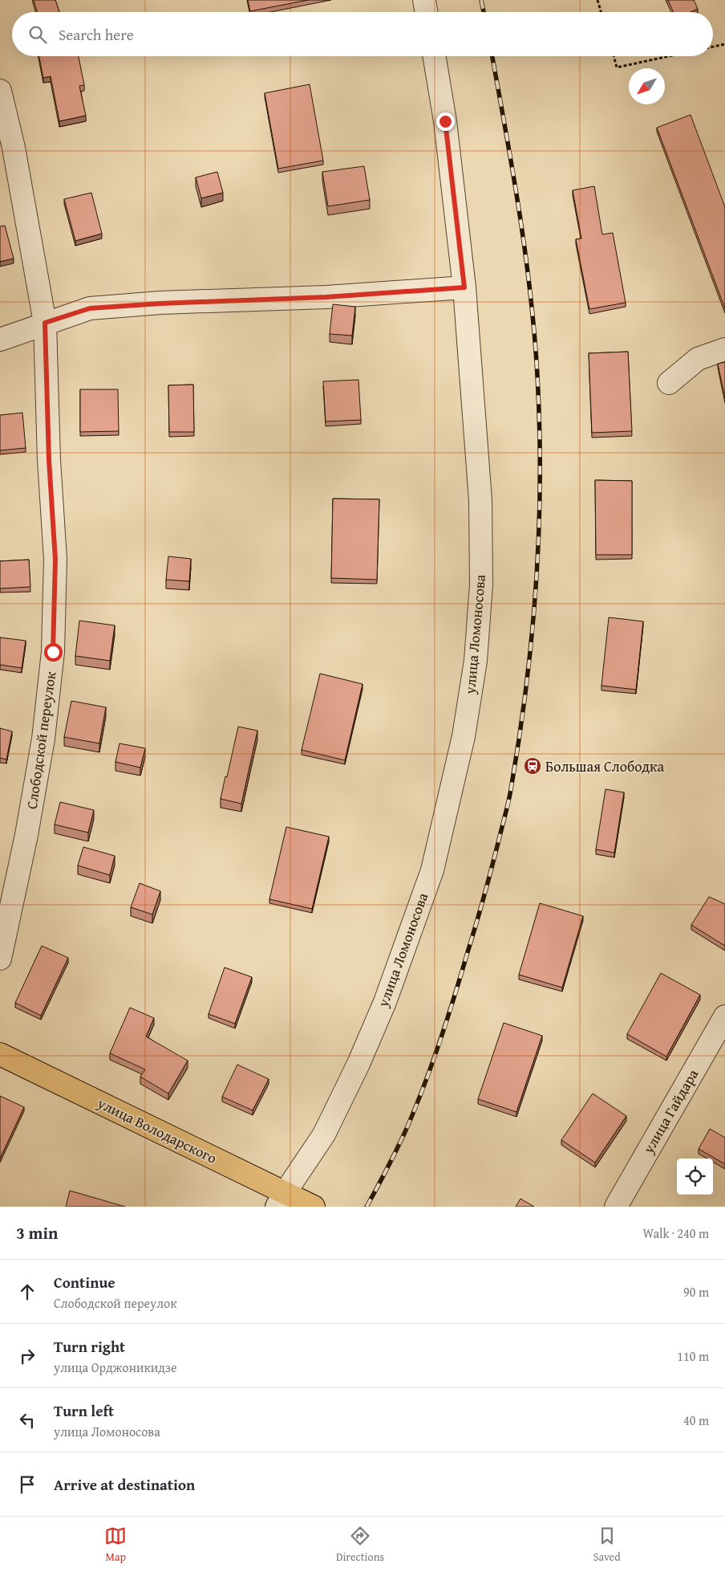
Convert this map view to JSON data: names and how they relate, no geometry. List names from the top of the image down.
{
  "streets": {
    "main road": ["улица Володарского"],
    "street": ["улица Ломоносова", "Слободской переулок", "улица Гайдара"]
  },
  "crossings": [
    ["улица Ломоносова", "улица Володарского"]
  ],
  "places": {
    "station": ["Большая Слободка"]
  },
  "north": "bottom left",
  "page": {
    "search": "Search here",
    "heading": ["3 min", "Walk · 240 m"],
    "list": [
      ["Continue", "Слободской переулок", "90 m"],
      ["Turn right", "улица Орджоникидзе", "110 m"],
      ["Turn left", "улица Ломоносова", "40 m"],
      "Arrive at destination"
    ],
    "nav": ["Map", "Directions", "Saved"]
  }
}
